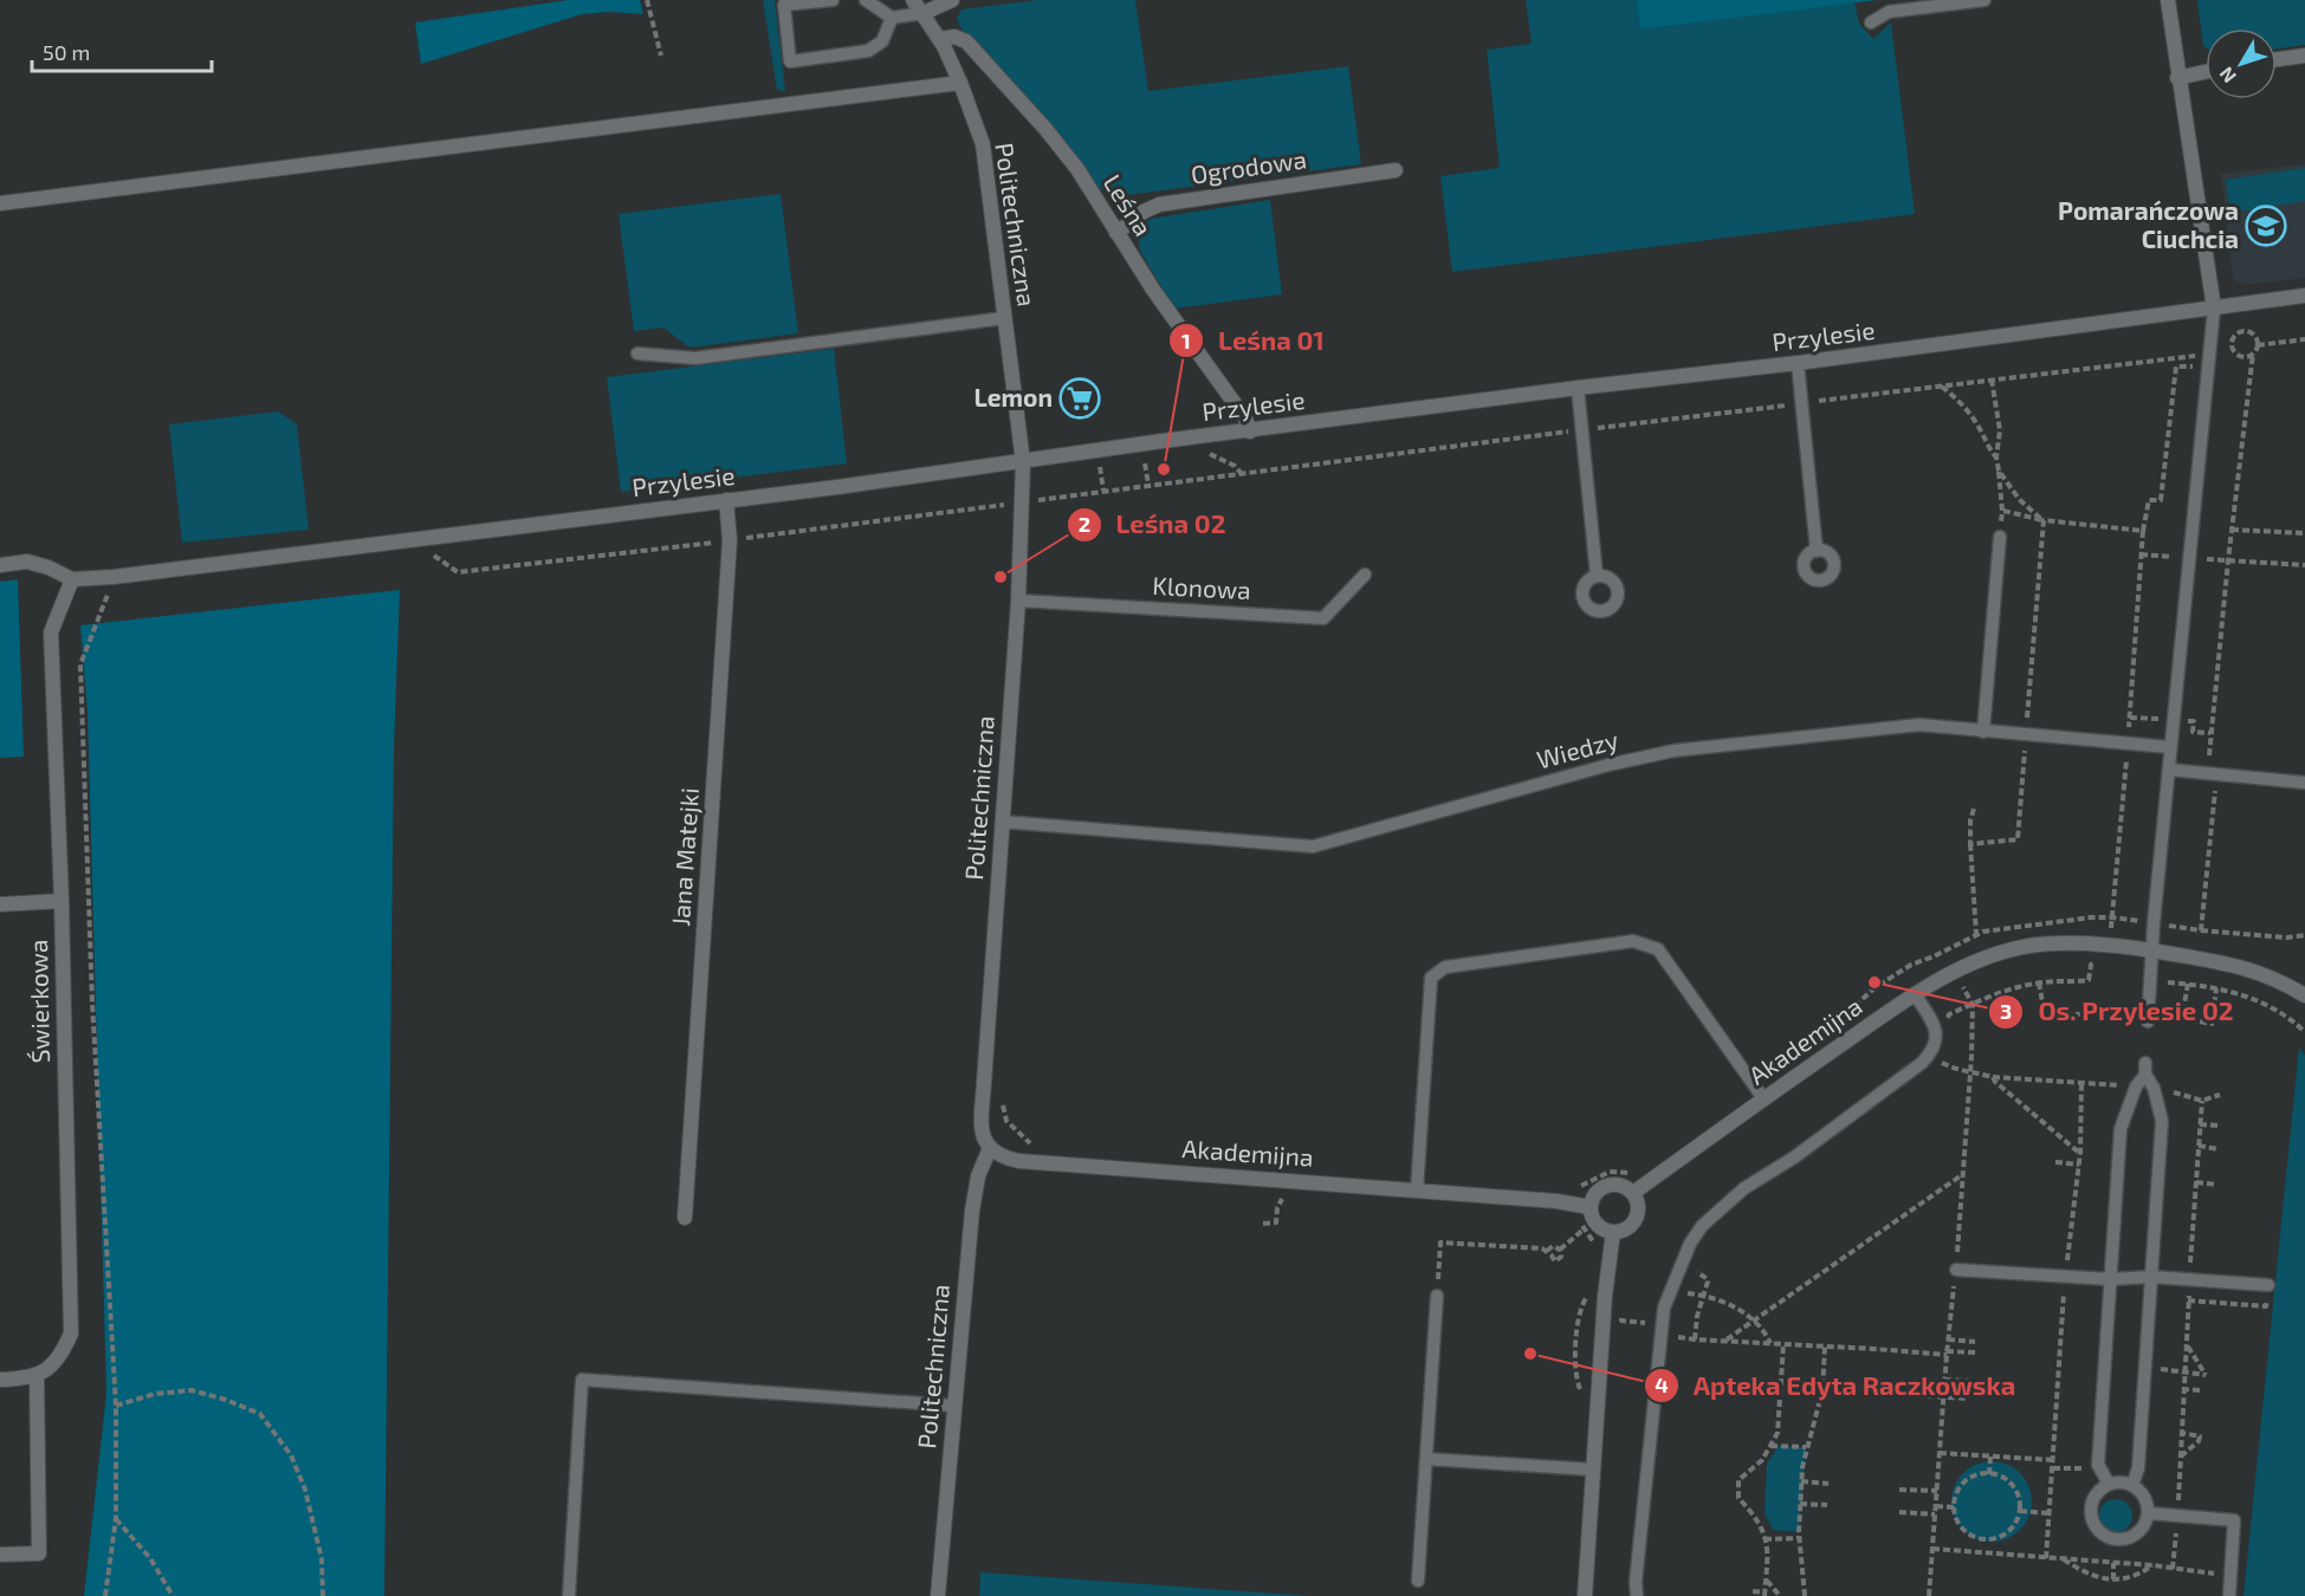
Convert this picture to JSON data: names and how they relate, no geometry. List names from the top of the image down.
{
  "streets": {
    "street": [
      "Ogrodowa",
      "Leśna",
      "Politechniczna",
      "Przylesie",
      "Jana Matejki",
      "Świerkowa",
      "Akademijna"
    ],
    "lane": ["Klonowa", "Wiedzy"]
  },
  "crossings": [
    ["Ogrodowa", "Leśna"],
    ["Leśna", "Politechniczna"],
    ["Leśna", "Przylesie"],
    ["Politechniczna", "Przylesie"],
    ["Politechniczna", "Klonowa"],
    ["Politechniczna", "Wiedzy"],
    ["Politechniczna", "Akademijna"],
    ["Przylesie", "Jana Matejki"],
    ["Przylesie", "Świerkowa"]
  ],
  "places": {
    "school or university": ["Pomarańczowa Ciuchcia"],
    "supermarket": ["Lemon"],
    "other": [
      "Leśna 01",
      "Leśna 02",
      "Os. Przylesie 02",
      "Apteka Edyta Raczkowska"
    ]
  },
  "scale_bar": "50 m",
  "north": "bottom left"
}
